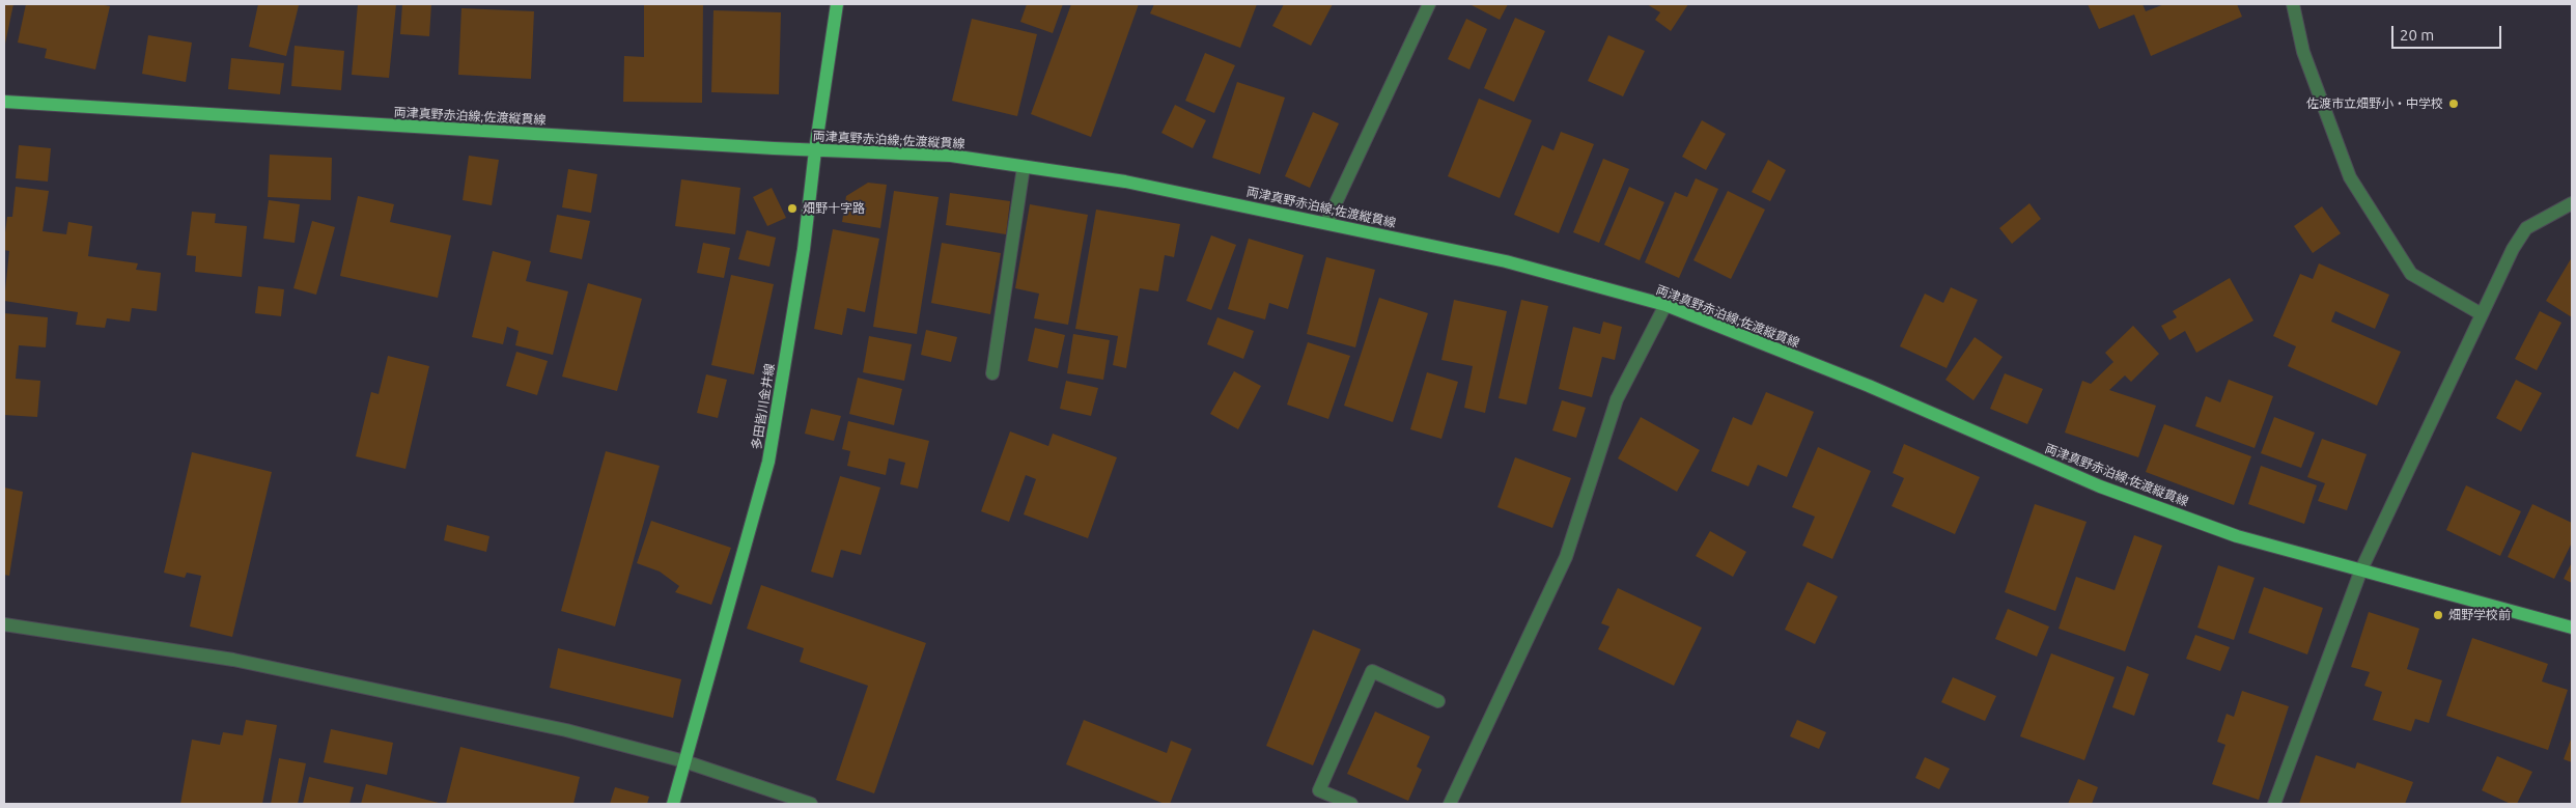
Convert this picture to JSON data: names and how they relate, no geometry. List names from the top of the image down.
{
  "streets": {
    "main road": ["両津真野赤泊線;佐渡縦貫線", "多田皆川金井線"]
  },
  "crossings": [
    ["両津真野赤泊線;佐渡縦貫線", "多田皆川金井線"]
  ],
  "places": ["佐渡市立畑野小・中学校", "畑野十字路", "畑野学校前"],
  "scale_bar": "20 m"
}
